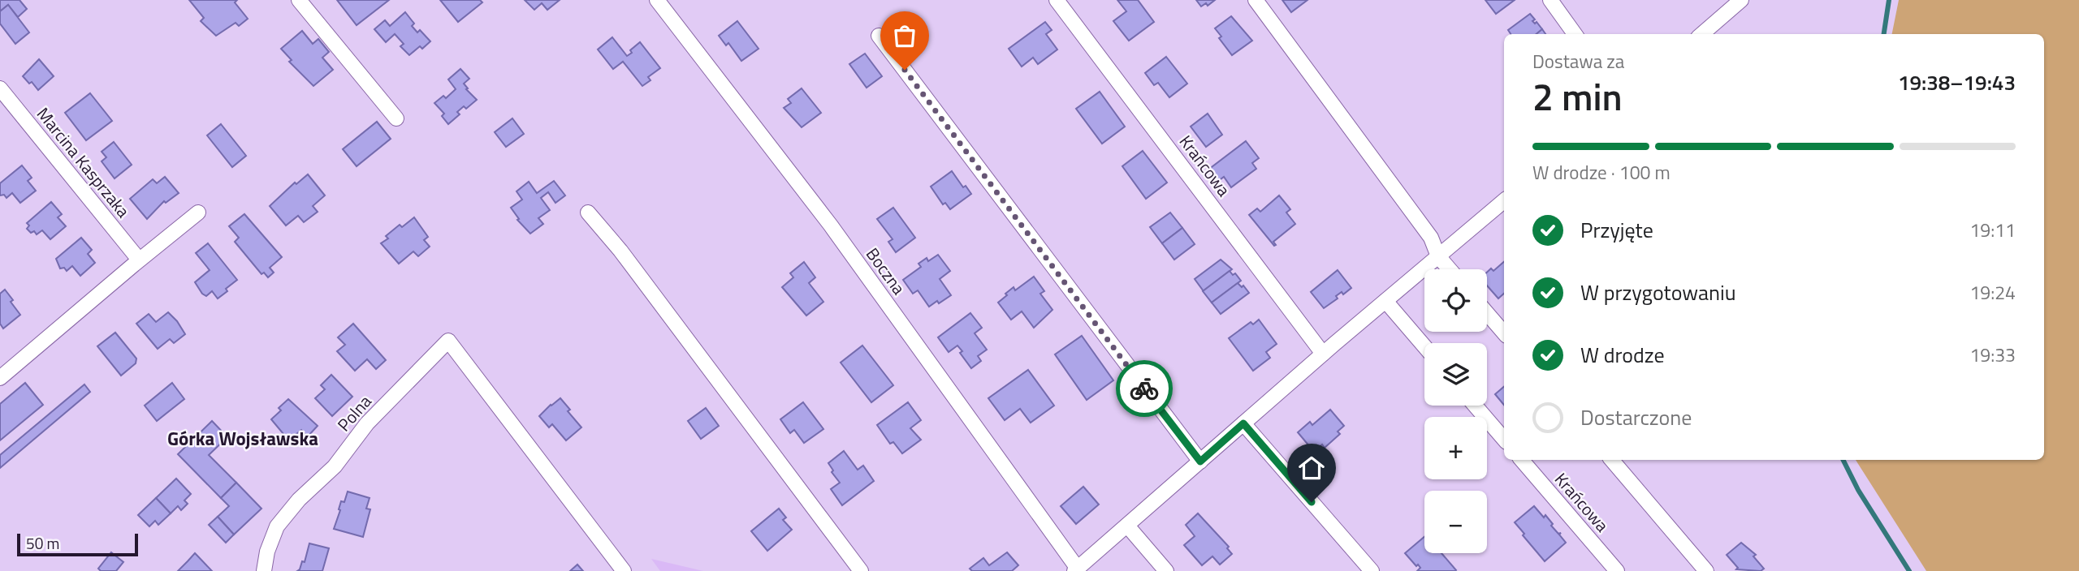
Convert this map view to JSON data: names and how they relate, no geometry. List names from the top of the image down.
{
  "streets": {
    "street": [
      "Marcina Kasprzaka",
      "Krańcowa",
      "Boczna",
      "Polna"
    ]
  },
  "districts": ["Górka Wojsławska"],
  "scale_bar": "50 m",
  "page": {
    "heading": ["2 min", "Dostawa za", "19:38–19:43"],
    "bar": "W drodze · 100 m",
    "list": [
      ["Przyjęte", "19:11"],
      ["W przygotowaniu", "19:24"],
      ["W drodze", "19:33"],
      "Dostarczone"
    ],
    "map_buttons": ["+", "−"],
    "scale": "50 m"
  }
}
